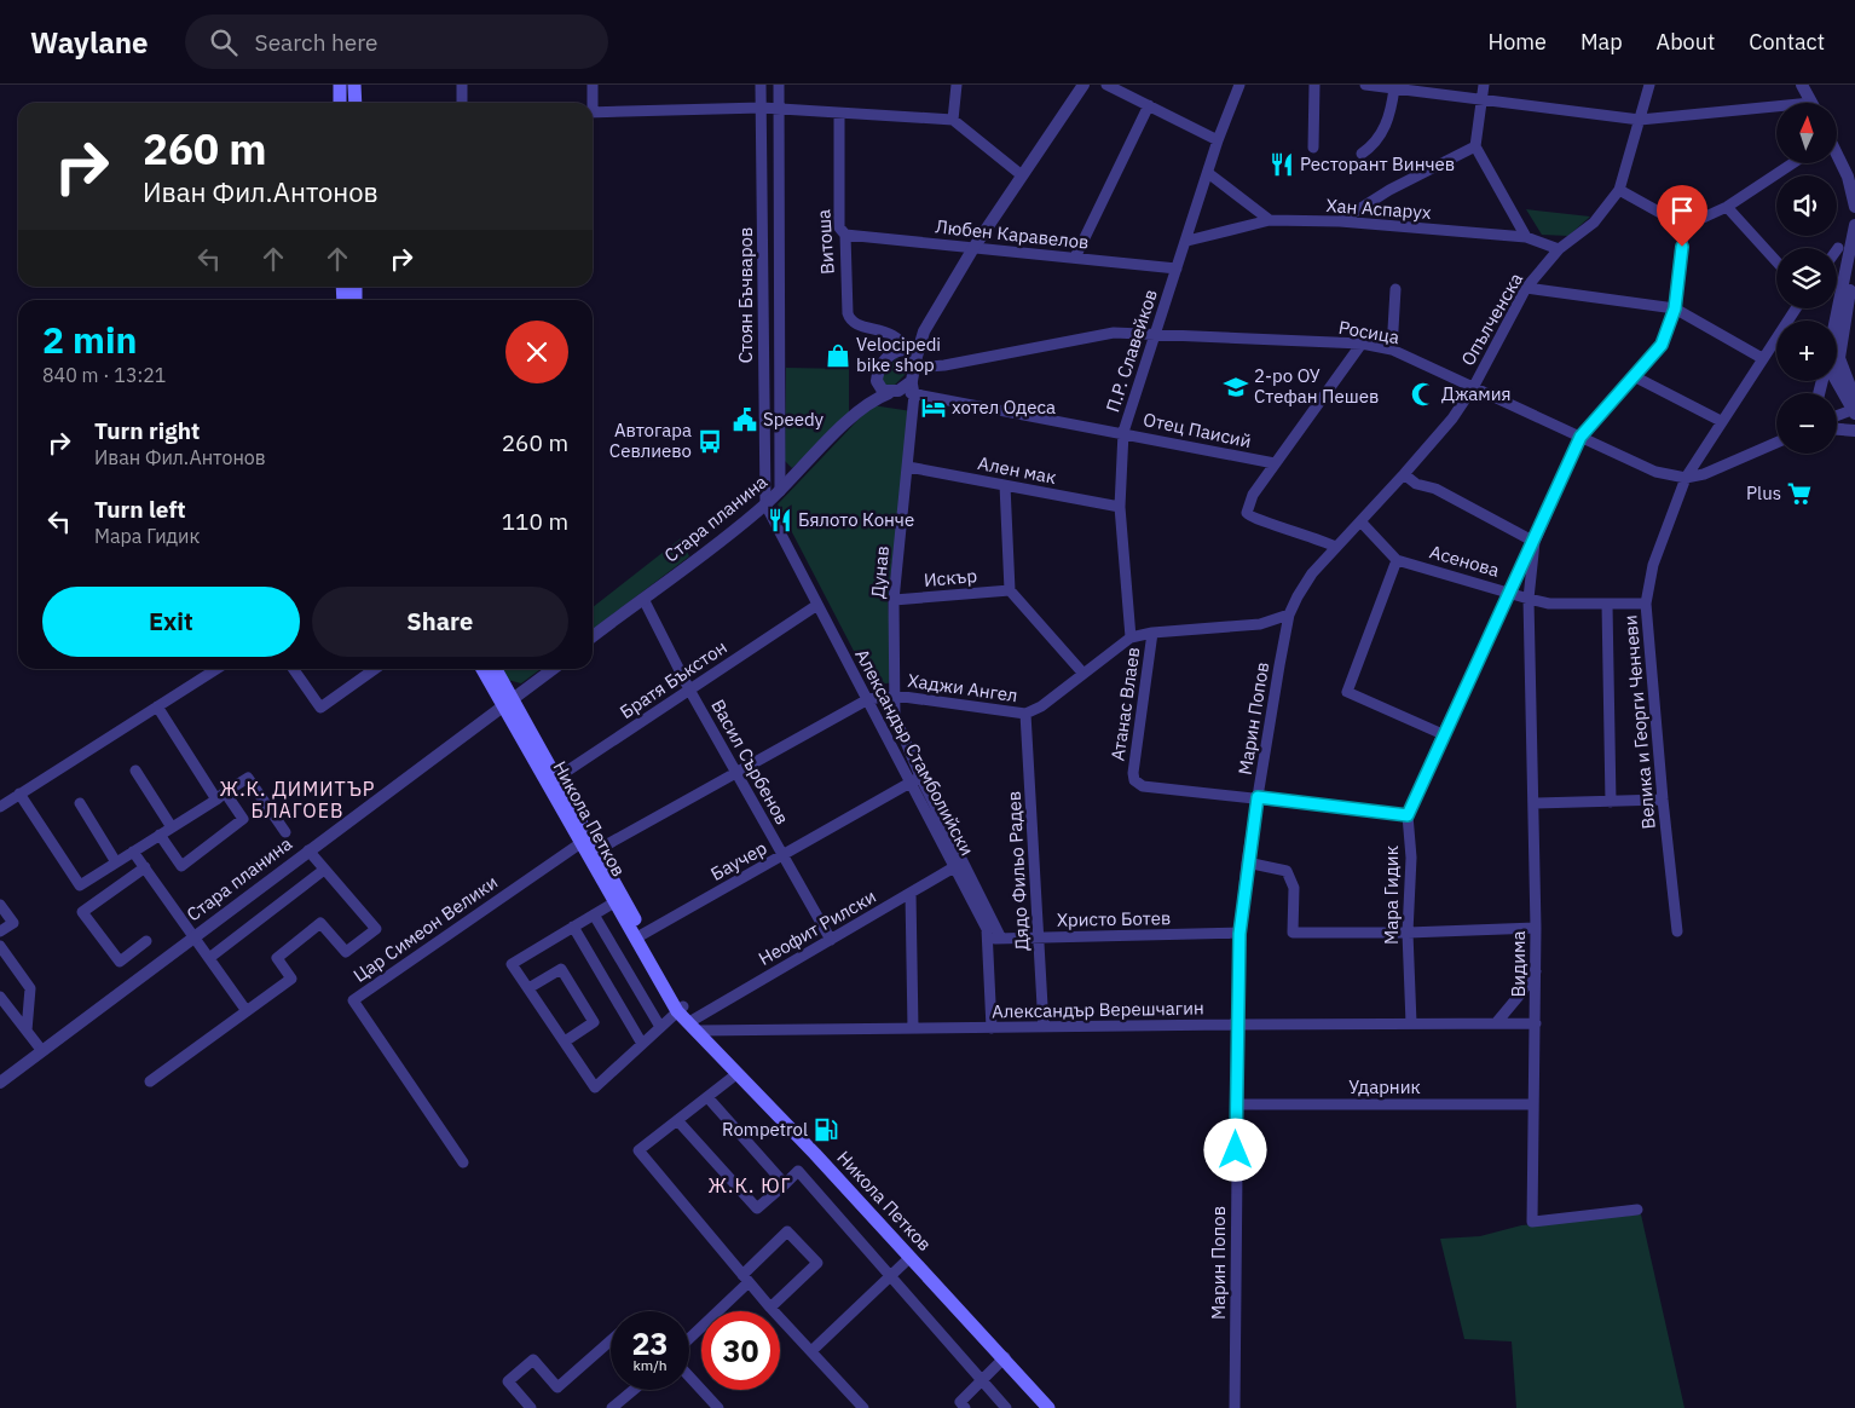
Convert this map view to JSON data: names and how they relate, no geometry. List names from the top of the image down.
{
  "streets": {
    "main road": ["Никола Петков"],
    "street": [
      "Хан Аспарух",
      "Любен Каравелов",
      "Витоша",
      "Стоян Бъчваров",
      "Опълченска",
      "Росица",
      "П.Р. Славейков",
      "Отец Паисий",
      "Ален мак",
      "Стара планина",
      "Асенова",
      "Дунав",
      "Искър",
      "Братя Бъкстон",
      "Хаджи Ангел",
      "Атанас Влаев",
      "Марин Попов",
      "Велика и Георги Ченчеви",
      "Александър Стамболийски",
      "Васил Сърбенов",
      "Баучер",
      "Дядо Фильо Радев",
      "Мара Гидик",
      "Христо Ботев",
      "Неофит Рилски",
      "Цар Симеон Велики",
      "Видима",
      "Александър Верешчагин",
      "Ударник"
    ]
  },
  "crossings": [
    ["Хан Аспарух", "Опълченска"],
    ["Хан Аспарух", "П.Р. Славейков"],
    ["Любен Каравелов", "Витоша"],
    ["Любен Каравелов", "П.Р. Славейков"],
    ["Стоян Бъчваров", "Стара планина"],
    ["Стоян Бъчваров", "Александър Стамболийски"],
    ["Опълченска", "Росица"],
    ["Опълченска", "Хаджи Ангел"],
    ["Опълченска", "Марин Попов"],
    ["Росица", "П.Р. Славейков"],
    ["Росица", "Отец Паисий"],
    ["Росица", "Стара планина"],
    ["Росица", "Дунав"],
    ["Росица", "Велика и Георги Ченчеви"],
    ["Росица", "Мара Гидик"],
    ["П.Р. Славейков", "Отец Паисий"],
    ["П.Р. Славейков", "Ален мак"],
    ["П.Р. Славейков", "Хаджи Ангел"],
    ["Отец Паисий", "Стара планина"],
    ["Отец Паисий", "Дунав"],
    ["Ален мак", "Дунав"],
    ["Стара планина", "Дунав"],
    ["Стара планина", "Александър Стамболийски"],
    ["Стара планина", "Васил Сърбенов"],
    ["Стара планина", "Никола Петков"],
    ["Асенова", "Велика и Георги Ченчеви"],
    ["Асенова", "Мара Гидик"],
    ["Асенова", "Видима"],
    ["Дунав", "Искър"],
    ["Дунав", "Хаджи Ангел"],
    ["Дунав", "Александър Стамболийски"],
    ["Братя Бъкстон", "Александър Стамболийски"],
    ["Братя Бъкстон", "Васил Сърбенов"],
    ["Братя Бъкстон", "Никола Петков"],
    ["Хаджи Ангел", "Атанас Влаев"],
    ["Хаджи Ангел", "Марин Попов"],
    ["Хаджи Ангел", "Александър Стамболийски"],
    ["Хаджи Ангел", "Дядо Фильо Радев"],
    ["Атанас Влаев", "Марин Попов"],
    ["Марин Попов", "Христо Ботев"],
    ["Марин Попов", "Александър Верешчагин"],
    ["Марин Попов", "Ударник"],
    ["Александър Стамболийски", "Баучер"],
    ["Александър Стамболийски", "Христо Ботев"],
    ["Александър Стамболийски", "Неофит Рилски"],
    ["Александър Стамболийски", "Александър Верешчагин"],
    ["Васил Сърбенов", "Баучер"],
    ["Васил Сърбенов", "Неофит Рилски"],
    ["Никола Петков", "Баучер"],
    ["Никола Петков", "Неофит Рилски"],
    ["Никола Петков", "Цар Симеон Велики"],
    ["Никола Петков", "Александър Верешчагин"],
    ["Дядо Фильо Радев", "Христо Ботев"],
    ["Дядо Фильо Радев", "Александър Верешчагин"],
    ["Мара Гидик", "Видима"],
    ["Мара Гидик", "Александър Верешчагин"],
    ["Неофит Рилски", "Александър Верешчагин"],
    ["Видима", "Александър Верешчагин"],
    ["Видима", "Ударник"]
  ],
  "districts": ["Ж.К. ДИМИТЪР БЛАГОЕВ", "Ж.К. ЮГ"],
  "places": {
    "restaurant": ["Ресторант Винчев", "Бялото Конче"],
    "shop": ["Velocipedi bike shop"],
    "school or university": ["2-ро ОУ Стефан Пешев"],
    "mosque": ["Джамия"],
    "hotel": ["хотел Одеса"],
    "public building": ["Speedy"],
    "bus stop": ["Автогара Севлиево"],
    "supermarket": ["Plus"],
    "fuel station": ["Rompetrol"]
  },
  "north": "top",
  "page": {
    "header": "Waylane",
    "search": "Search here",
    "nav": [
      "Home",
      "Map",
      "About",
      "Contact"
    ],
    "map_buttons": ["+", "−"],
    "turn": ["260 m", "Иван Фил.Антонов"],
    "heading": ["2 min", "840 m · 13:21"],
    "list": [
      {
        "name": "Turn right",
        "note": "Иван Фил.Антонов",
        "value": "260 m"
      },
      {
        "name": "Turn left",
        "note": "Мара Гидик",
        "value": "110 m"
      }
    ],
    "buttons": ["Exit", "Share"],
    "speed": "23 km/h",
    "limit": "30"
  }
}
